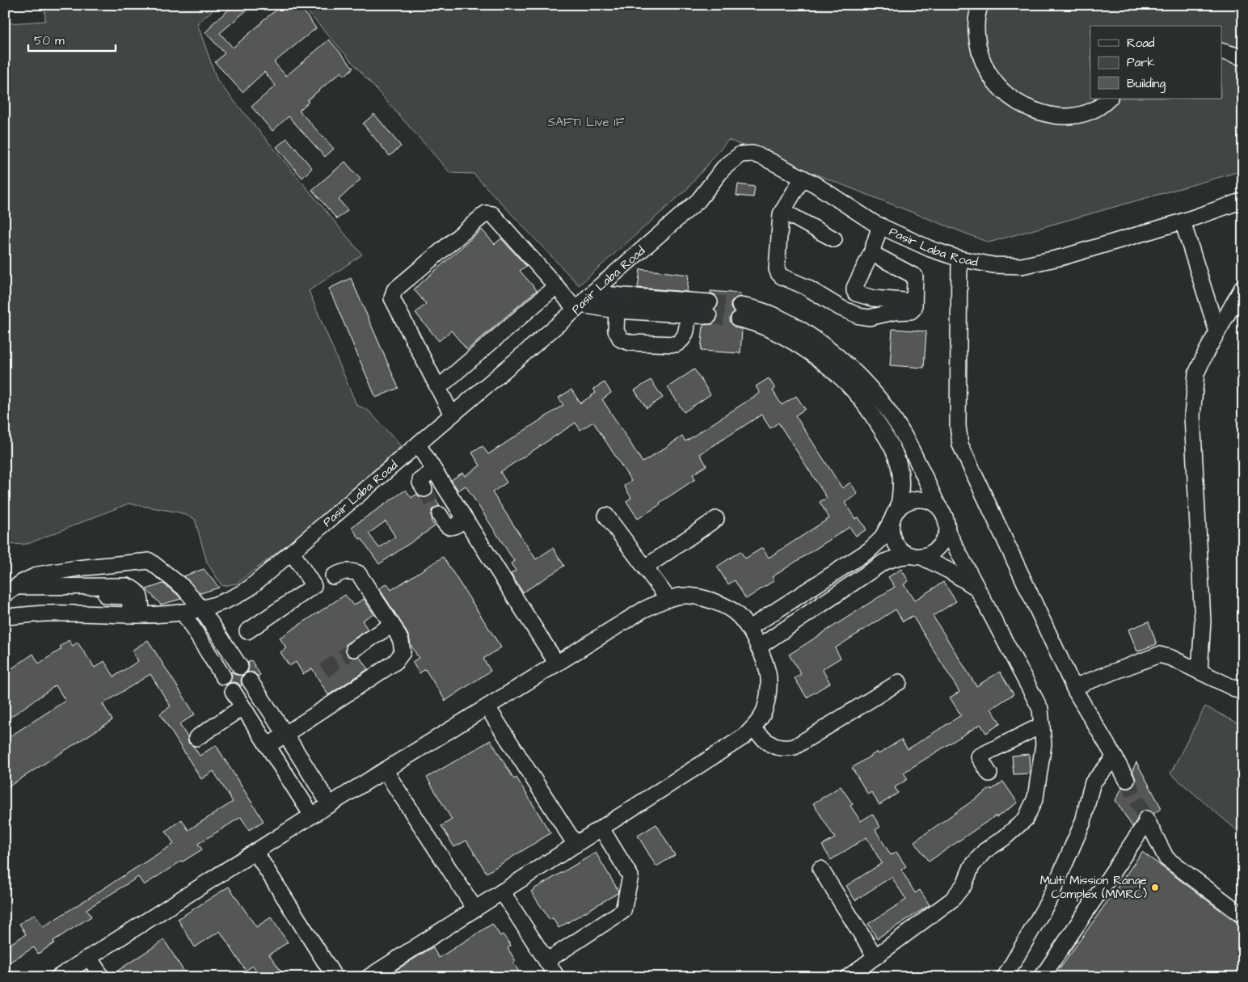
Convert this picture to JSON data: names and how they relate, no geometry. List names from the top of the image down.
{
  "streets": {
    "street": ["Pasir Laba Road"]
  },
  "parks": ["SAFTI Live IF"],
  "places": ["Multi Mission Range Complex (MMRC)"],
  "legend": ["Road", "Park", "Building"],
  "scale_bar": "50 m"
}
